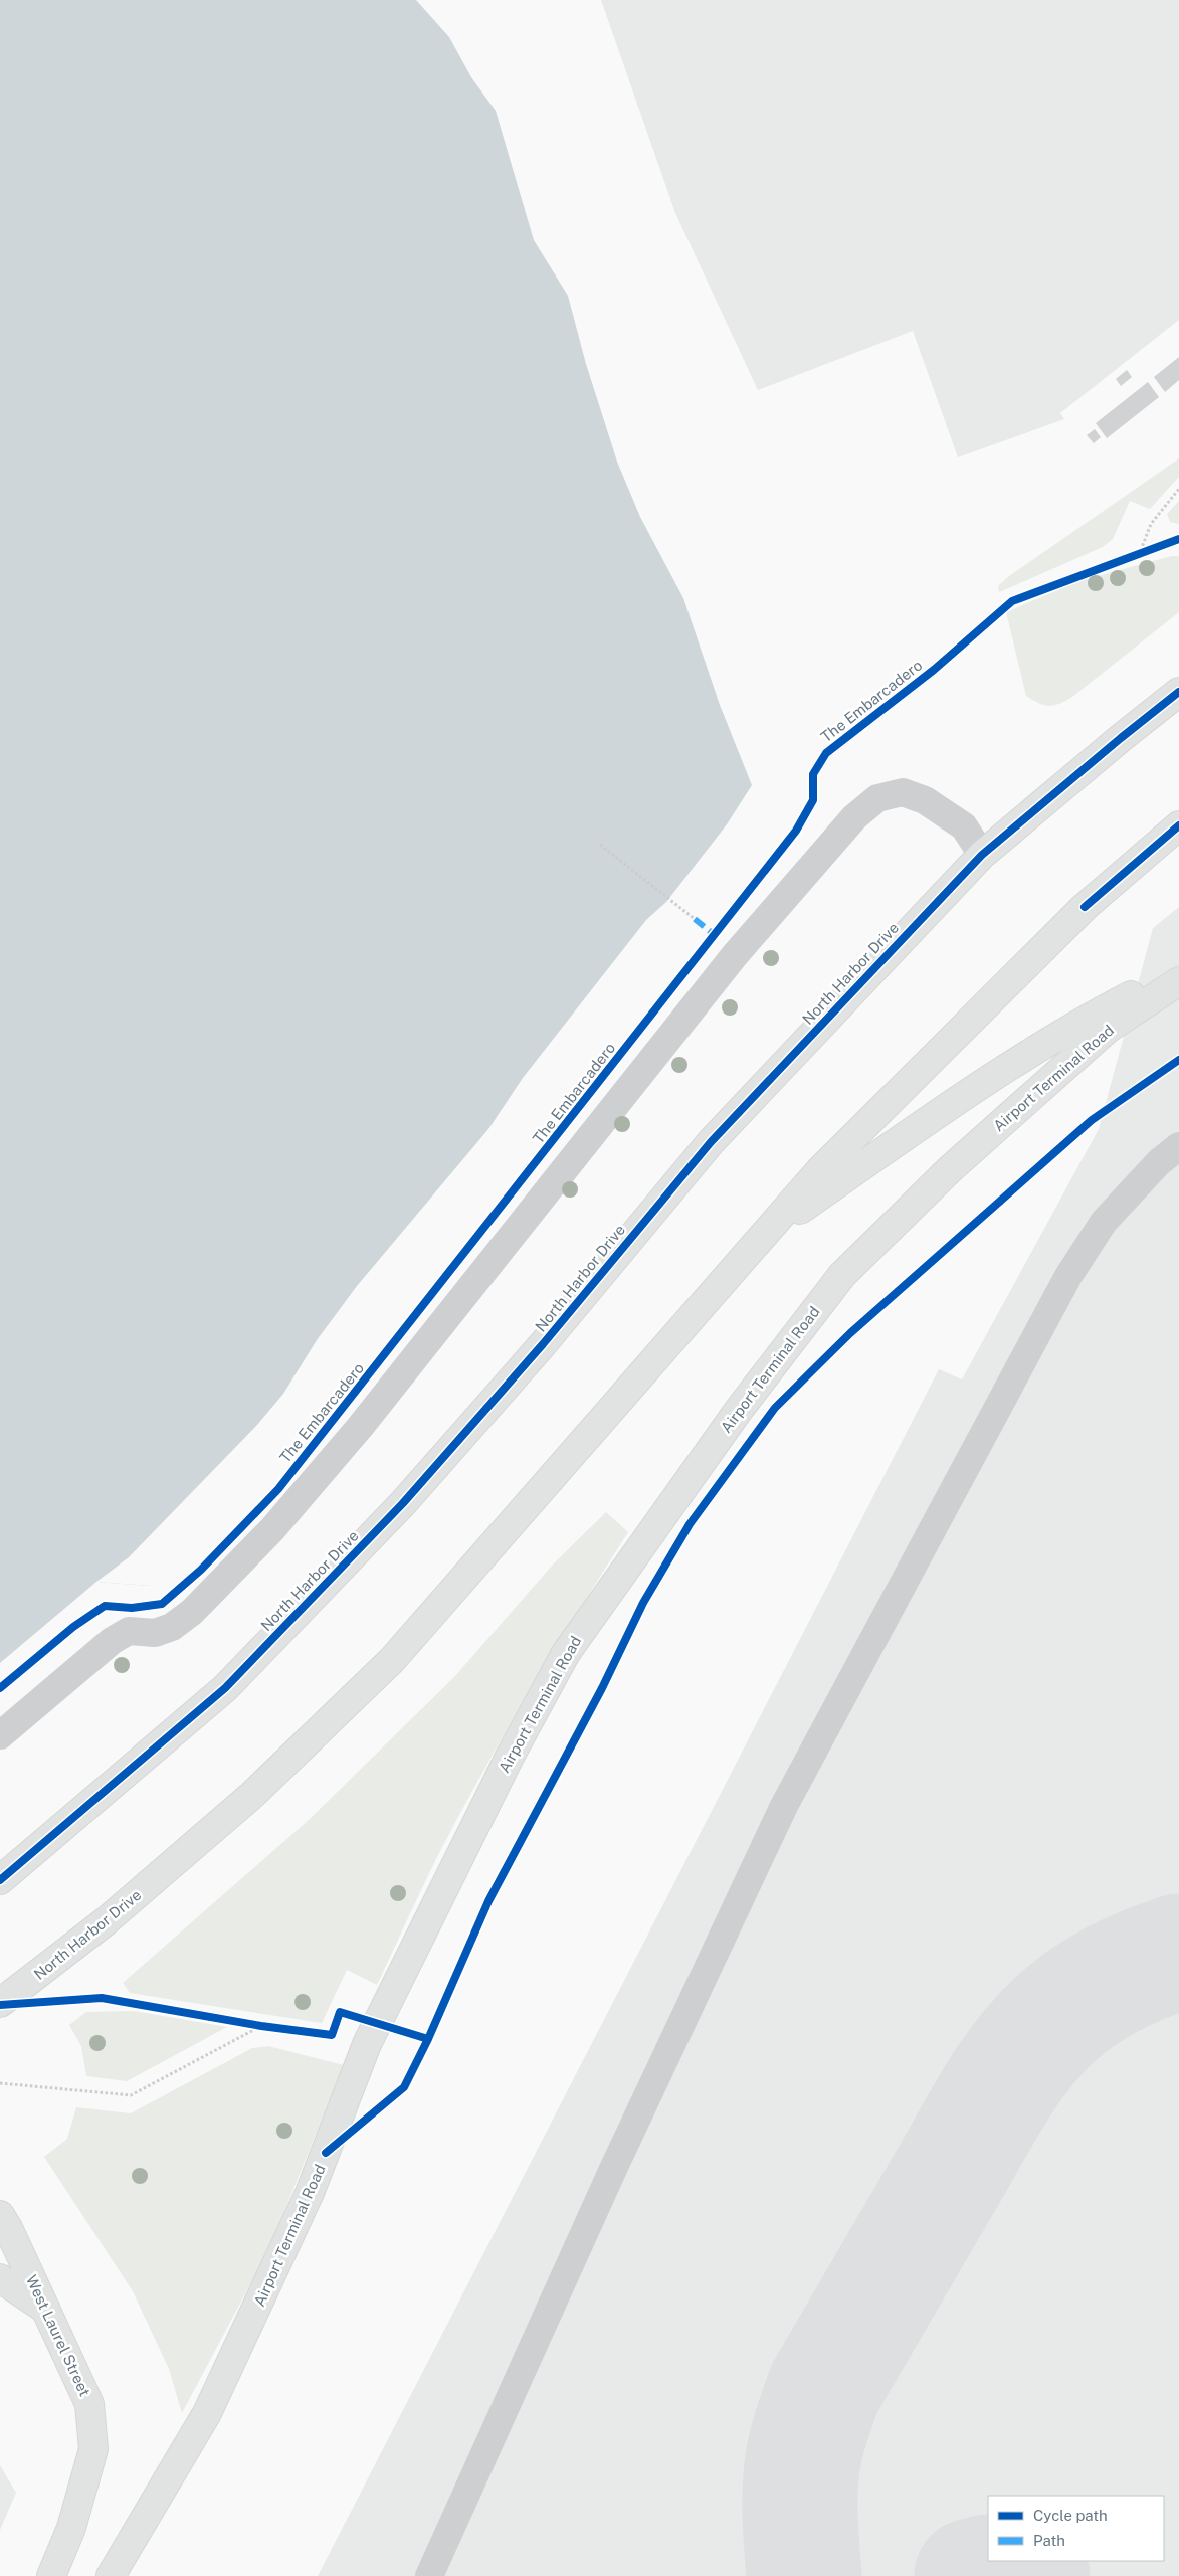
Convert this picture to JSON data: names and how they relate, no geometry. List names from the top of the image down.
{
  "streets": {
    "main road": ["North Harbor Drive", "Airport Terminal Road", "West Laurel Street"],
    "cycle path": ["The Embarcadero"]
  },
  "crossings": [
    ["North Harbor Drive", "Airport Terminal Road"]
  ],
  "legend": ["Cycle path", "Path"]
}
